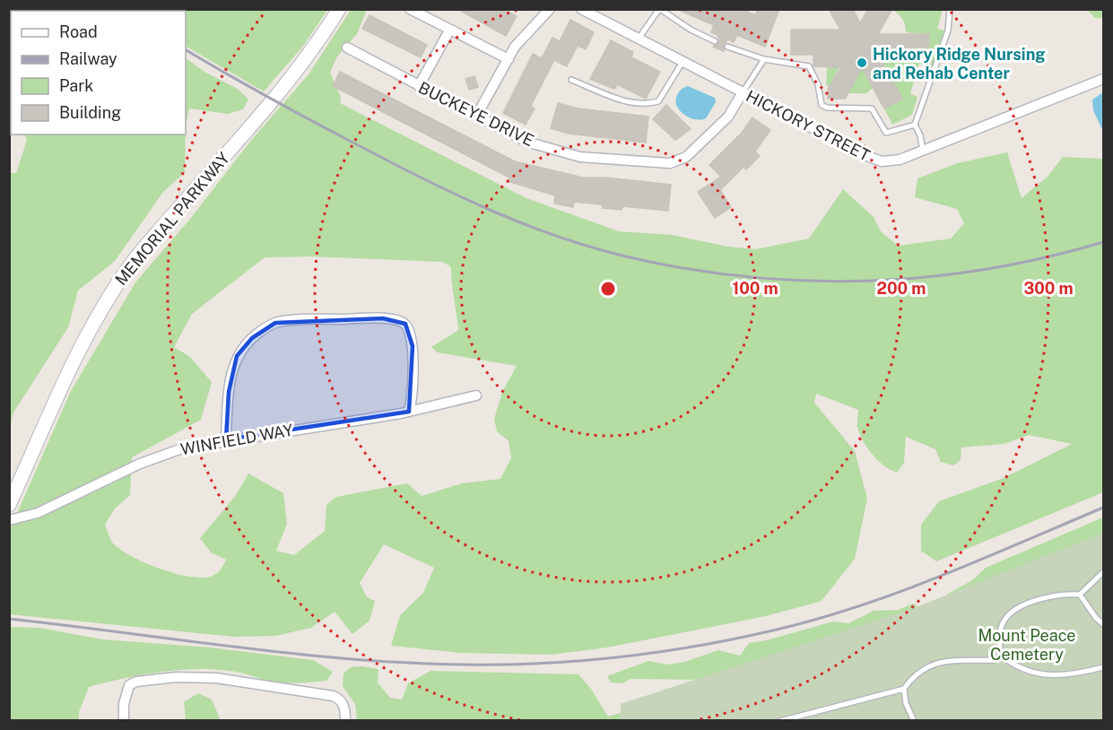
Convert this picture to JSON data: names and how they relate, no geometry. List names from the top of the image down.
{
  "streets": {
    "main road": ["MEMORIAL PARKWAY"],
    "street": ["BUCKEYE DRIVE", "HICKORY STREET", "WINFIELD WAY"]
  },
  "crossings": [
    ["BUCKEYE DRIVE", "HICKORY STREET"]
  ],
  "parks": ["Mount Peace Cemetery"],
  "places": ["Hickory Ridge Nursing and Rehab Center"],
  "legend": [
    "Road",
    "Railway",
    "Park",
    "Building"
  ],
  "rings": ["100 m", "200 m", "300 m"]
}
